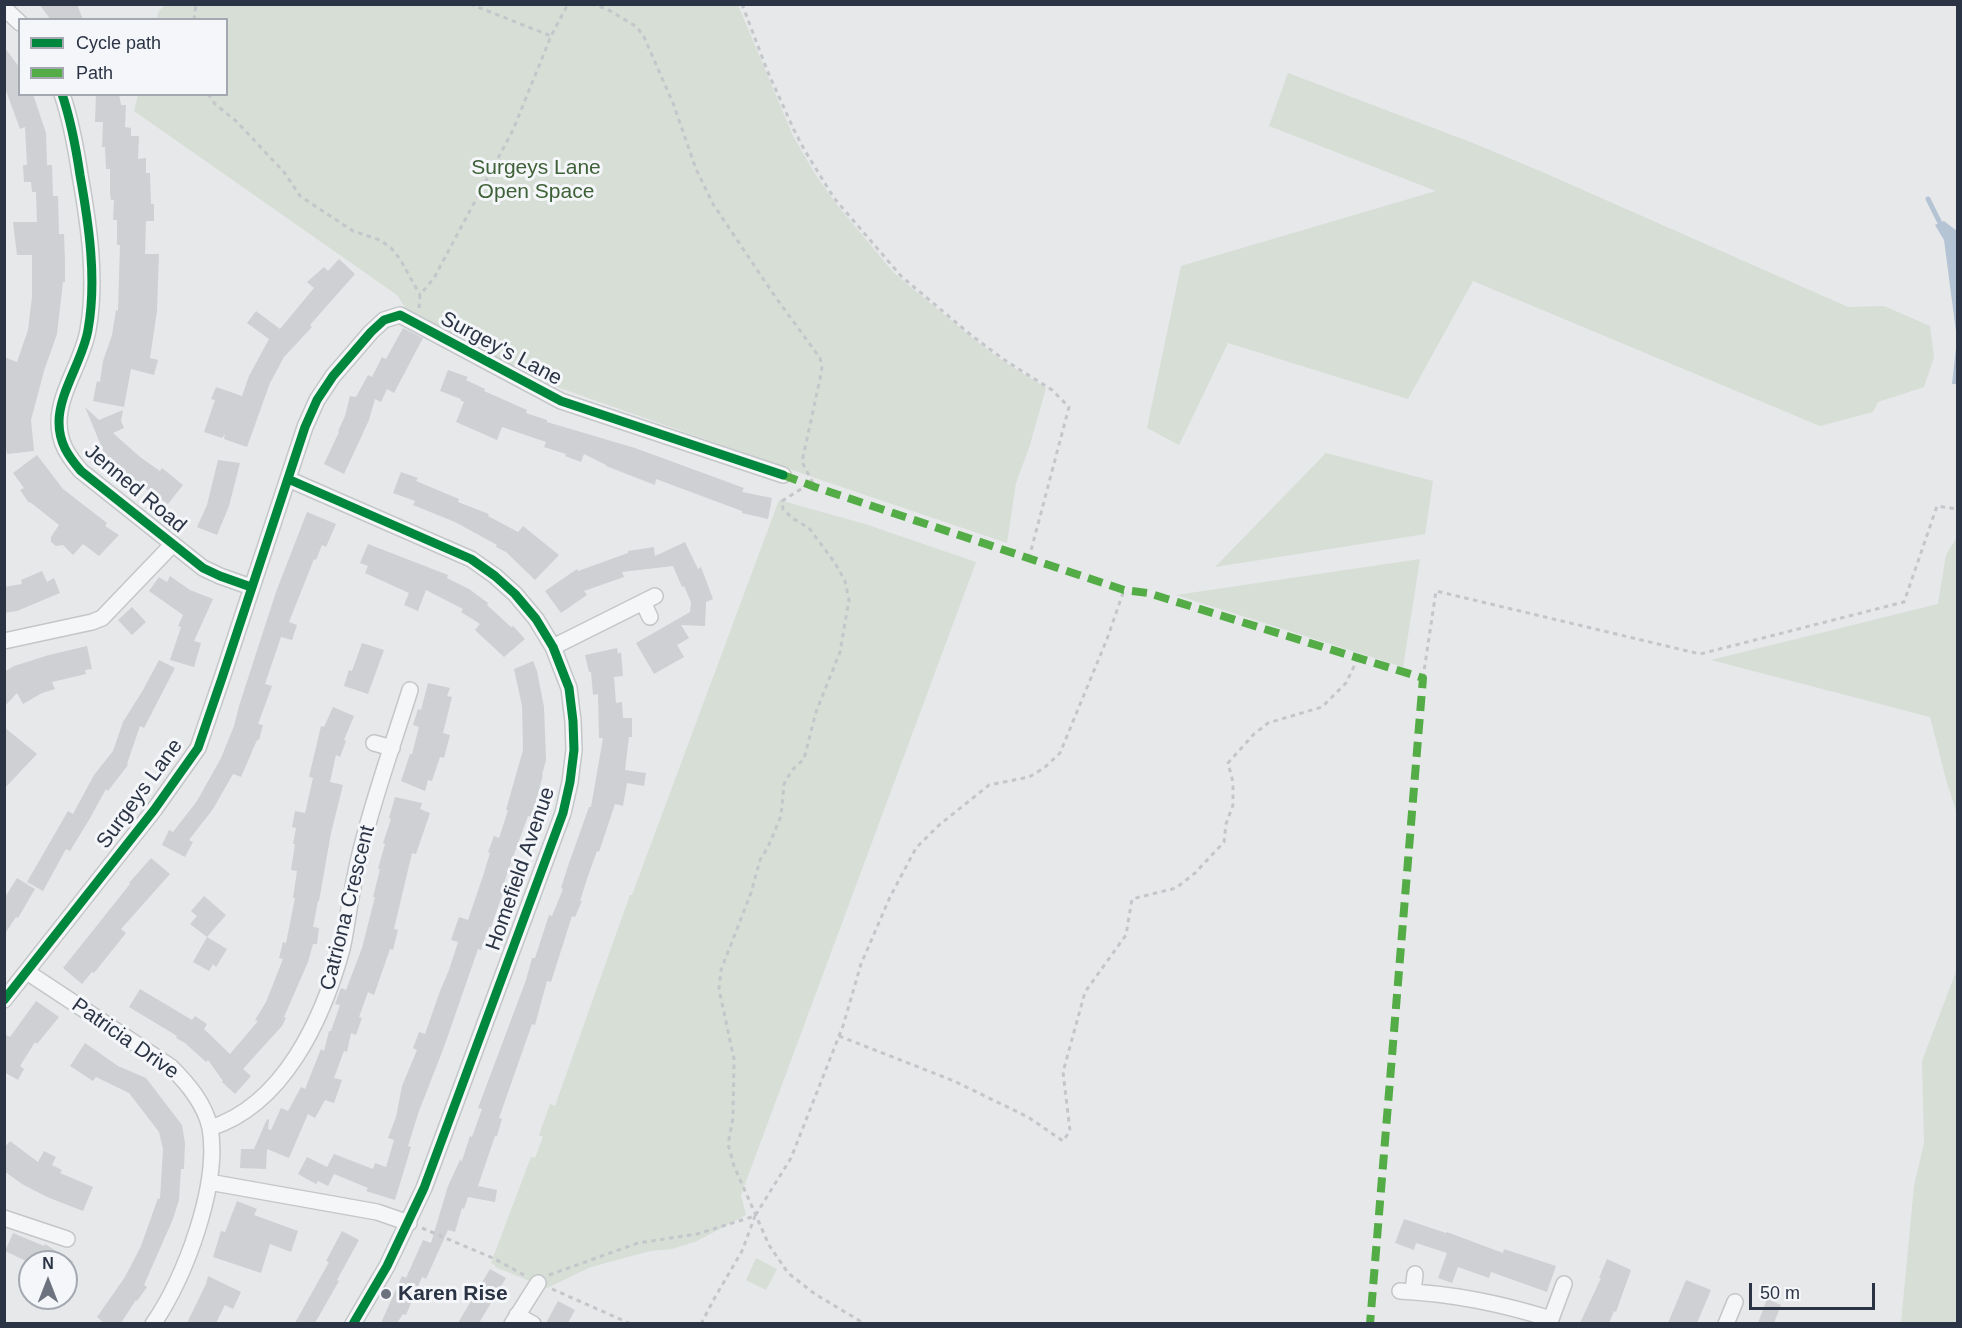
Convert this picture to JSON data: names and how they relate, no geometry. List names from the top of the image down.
{
  "streets": {
    "street": [
      "Surgey's Lane",
      "Jenned Road",
      "Surgeys Lane",
      "Homefield Avenue",
      "Catriona Crescent",
      "Patricia Drive"
    ]
  },
  "crossings": [
    ["Surgey's Lane", "Surgeys Lane"],
    ["Surgey's Lane", "Homefield Avenue"],
    ["Jenned Road", "Surgeys Lane"],
    ["Surgeys Lane", "Homefield Avenue"],
    ["Surgeys Lane", "Patricia Drive"],
    ["Catriona Crescent", "Patricia Drive"]
  ],
  "parks": ["Surgeys Lane Open Space"],
  "places": ["Karen Rise"],
  "legend": ["Cycle path", "Path"],
  "scale_bar": "50 m",
  "north": "top"
}
